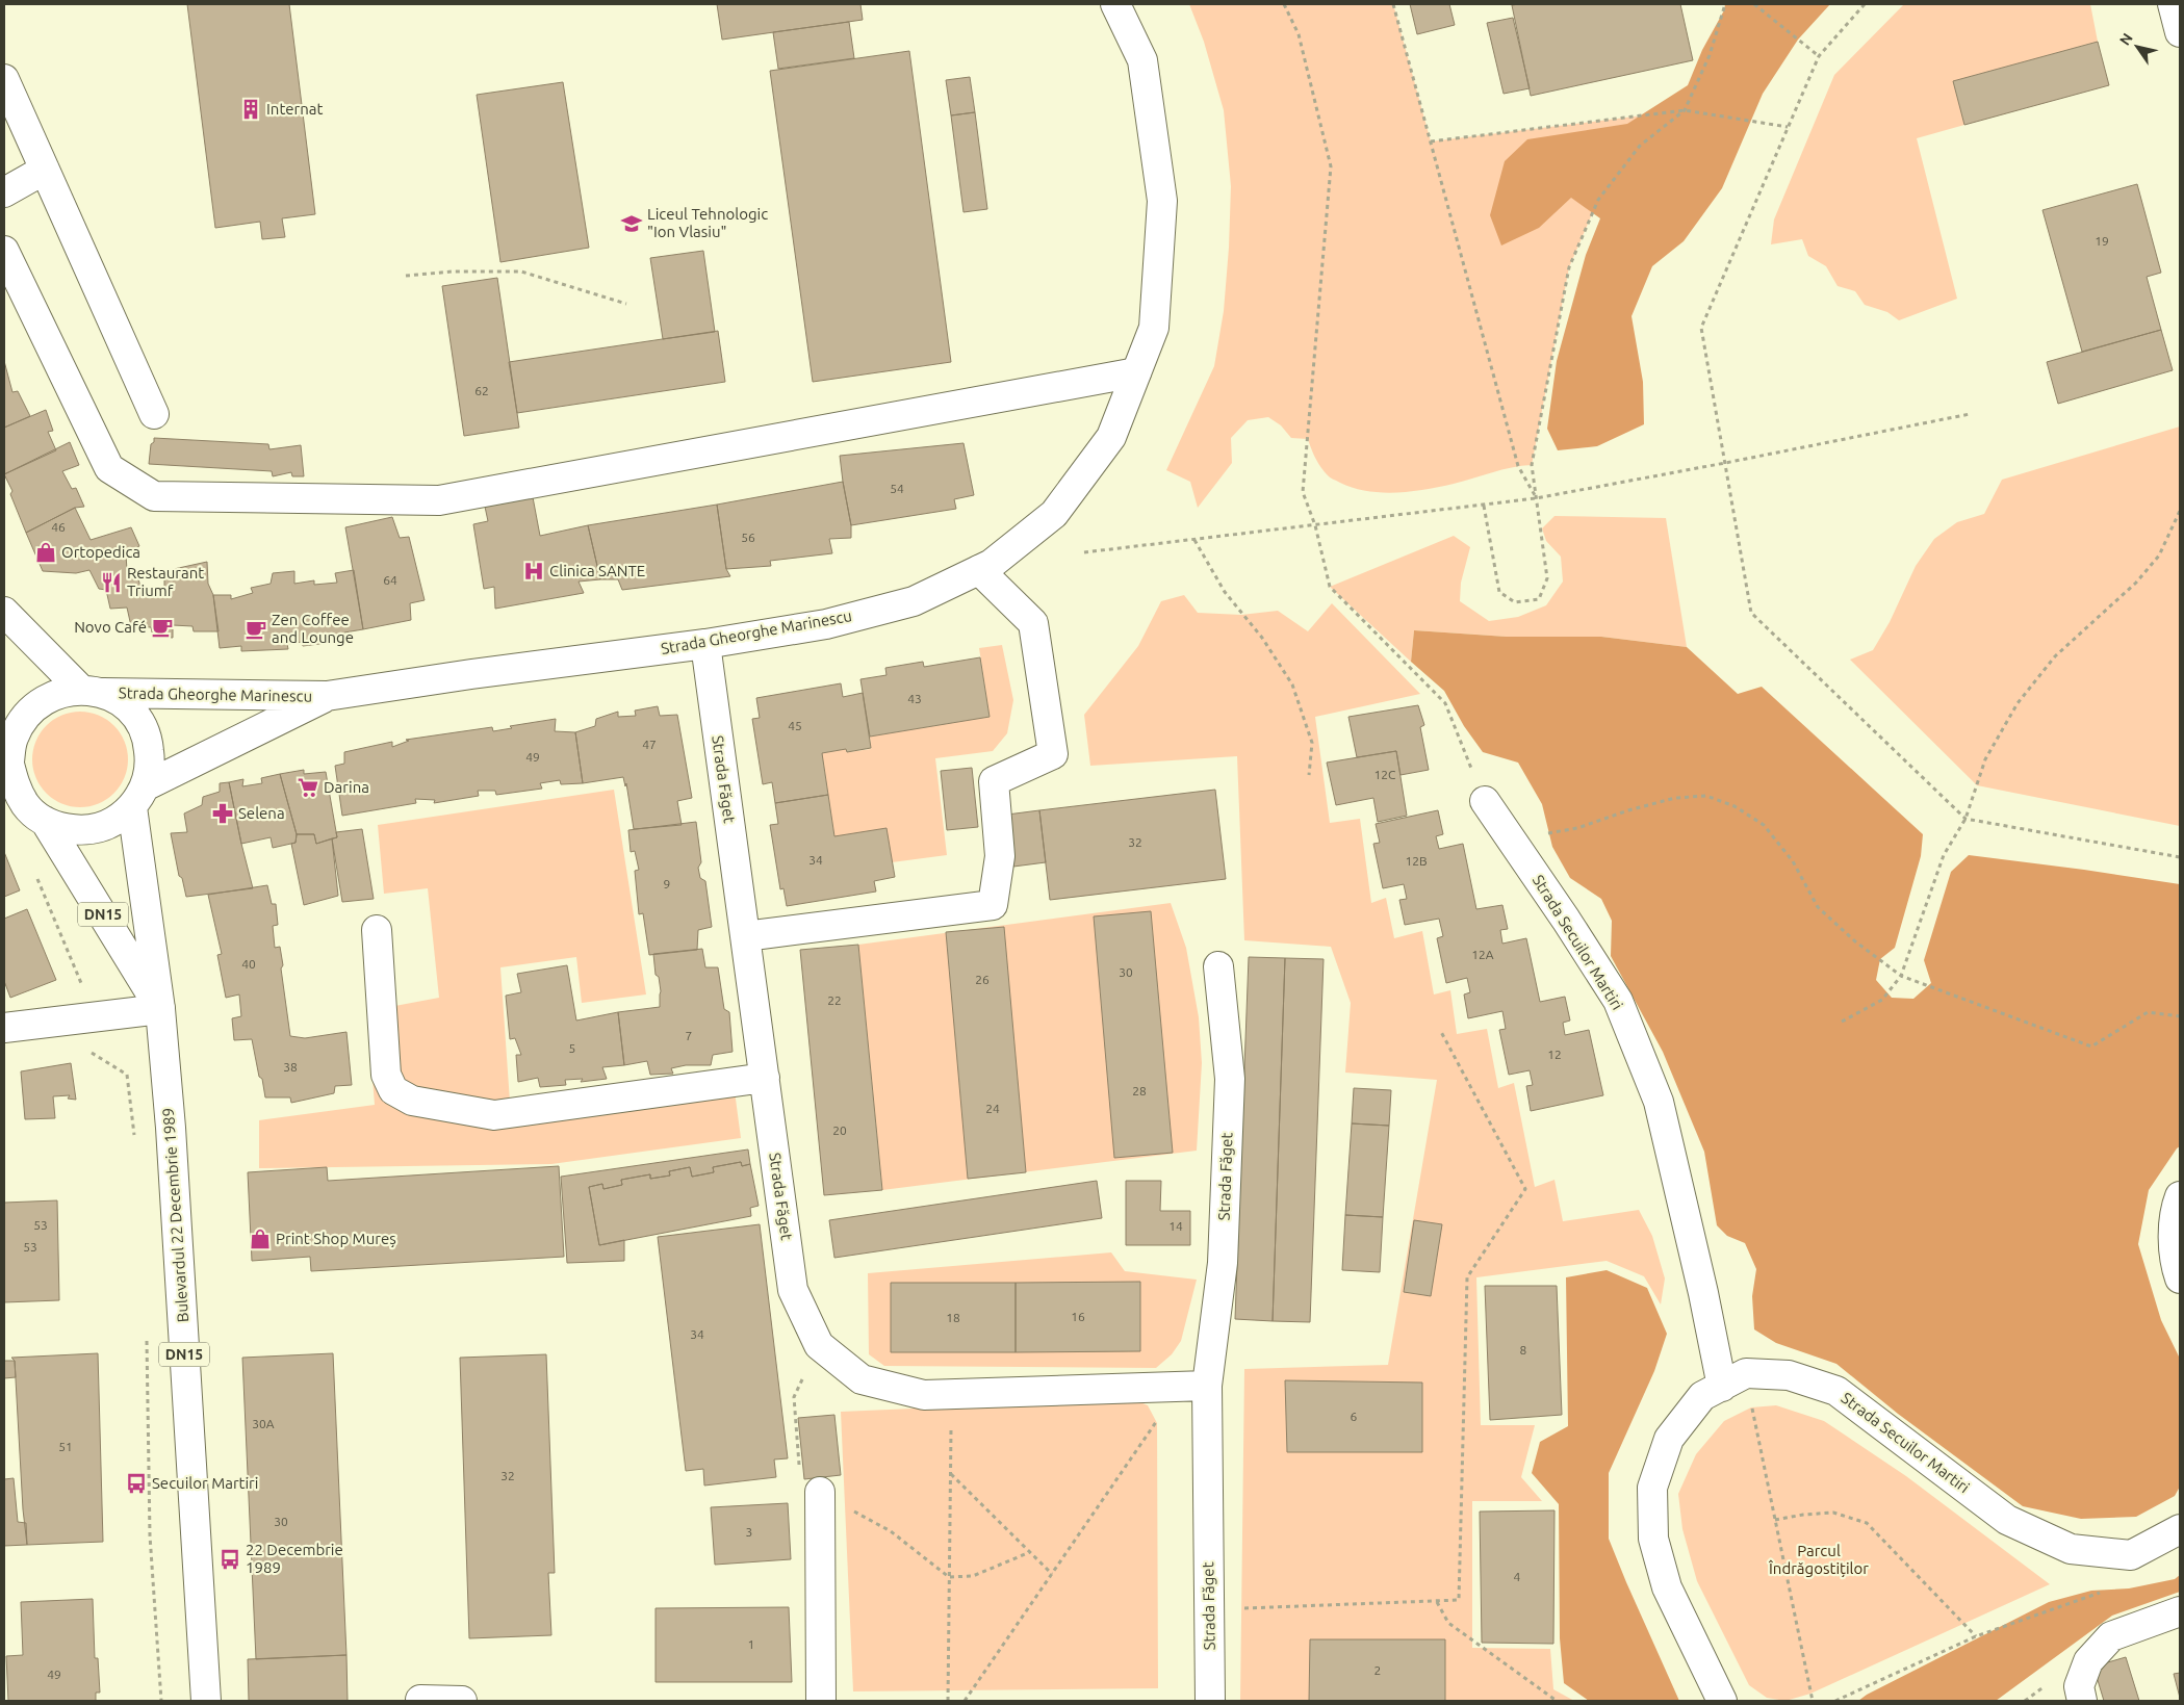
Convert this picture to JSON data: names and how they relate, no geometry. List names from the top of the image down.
{
  "streets": {
    "street": [
      "Strada Gheorghe Marinescu",
      "Strada Făget",
      "DN15",
      "Strada Secuilor Martiri",
      "Bulevardul 22 Decembrie 1989"
    ]
  },
  "crossings": [
    ["Strada Gheorghe Marinescu", "Strada Făget"],
    ["Strada Gheorghe Marinescu", "Bulevardul 22 Decembrie 1989"]
  ],
  "parks": ["Parcul Îndrăgostiților"],
  "places": {
    "building": ["Internat"],
    "school or university": ["Liceul Tehnologic \"Ion Vlasiu\""],
    "shop": ["Ortopedica", "Print Shop Mureș"],
    "hospital": ["Clinica SANTE"],
    "restaurant": ["Restaurant Triumf"],
    "cafe": ["Novo Café", "Zen Coffee and Lounge"],
    "supermarket": ["Darina"],
    "pharmacy": ["Selena"],
    "bus stop": ["Secuilor Martiri", "22 Decembrie 1989"]
  },
  "house_numbers": [
    "19",
    "62",
    "54",
    "46",
    "56",
    "64",
    "43",
    "45",
    "47",
    "49",
    "12C",
    "32",
    "34",
    "12B",
    "9",
    "12A",
    "40",
    "30",
    "26",
    "22",
    "7",
    "5",
    "12",
    "38",
    "28",
    "24",
    "20",
    "53",
    "14",
    "53",
    "16",
    "18",
    "34",
    "8",
    "6",
    "30A",
    "51",
    "32",
    "30",
    "3",
    "4",
    "1",
    "2",
    "49"
  ],
  "north": "top left"
}
